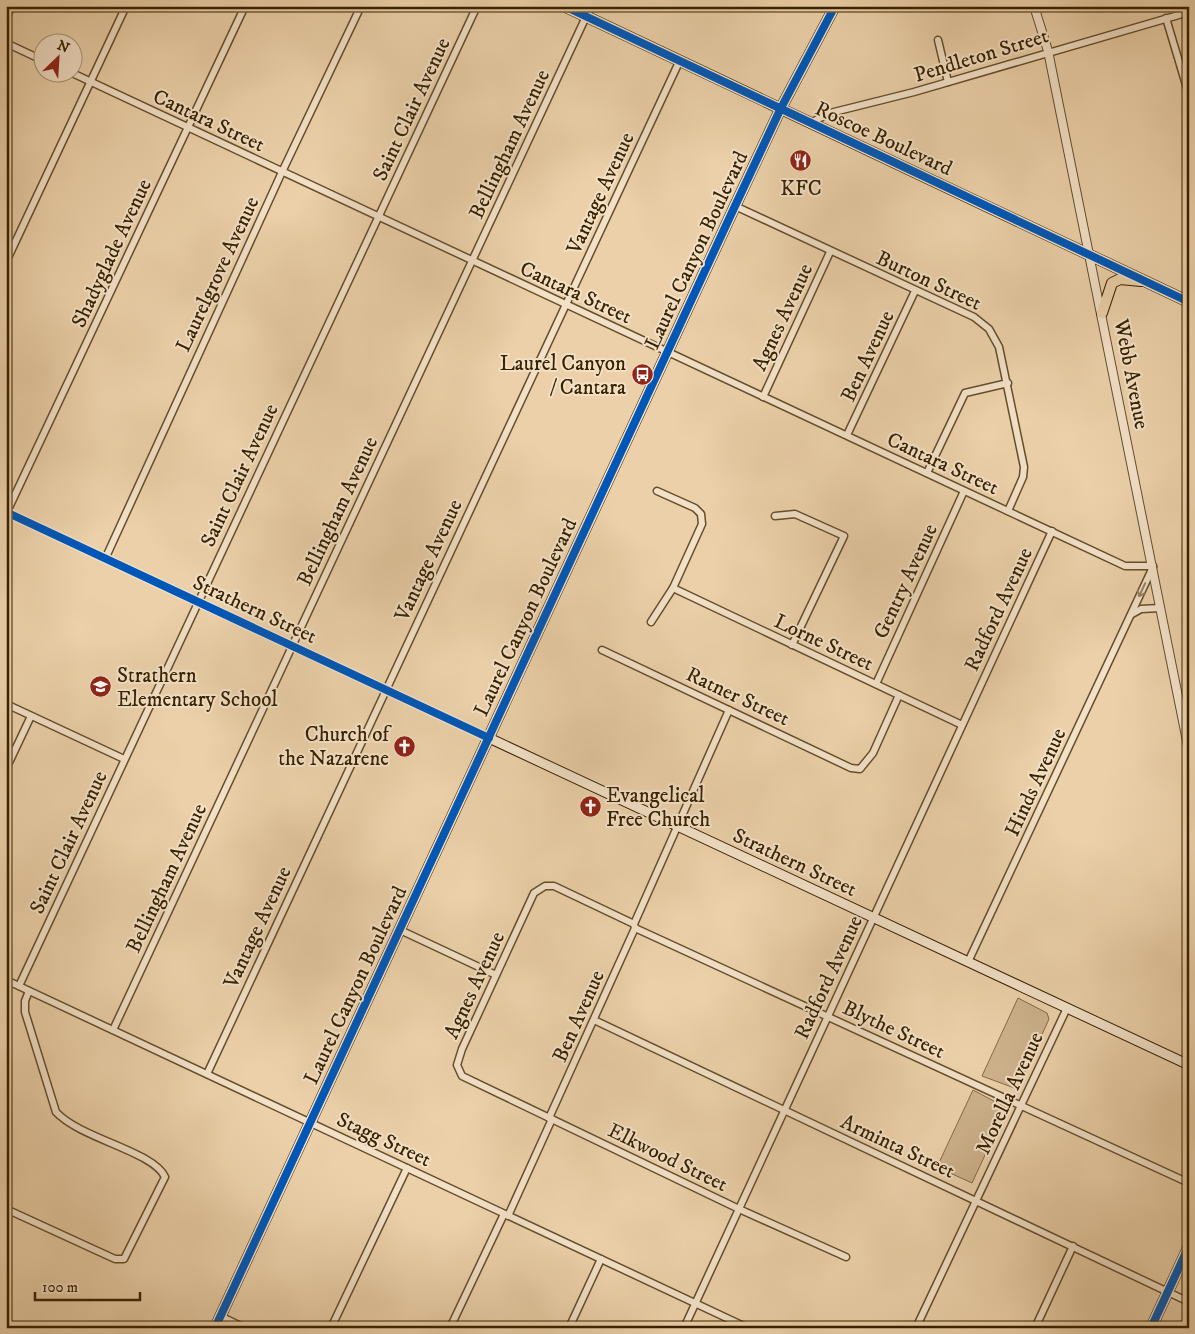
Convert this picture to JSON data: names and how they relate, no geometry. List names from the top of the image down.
{
  "streets": {
    "main road": ["Roscoe Boulevard", "Laurel Canyon Boulevard", "Strathern Street"],
    "street": [
      "Pendleton Street",
      "Saint Clair Avenue",
      "Cantara Street",
      "Bellingham Avenue",
      "Vantage Avenue",
      "Shadyglade Avenue",
      "Laurelgrove Avenue",
      "Burton Street",
      "Agnes Avenue",
      "Ben Avenue",
      "Webb Avenue",
      "Gentry Avenue",
      "Radford Avenue",
      "Lorne Street",
      "Ratner Street",
      "Hinds Avenue",
      "Blythe Street",
      "Morella Avenue",
      "Stagg Street",
      "Arminta Street",
      "Elkwood Street"
    ]
  },
  "crossings": [
    ["Pendleton Street", "Roscoe Boulevard"],
    ["Pendleton Street", "Webb Avenue"],
    ["Saint Clair Avenue", "Cantara Street"],
    ["Saint Clair Avenue", "Strathern Street"],
    ["Saint Clair Avenue", "Stagg Street"],
    ["Cantara Street", "Bellingham Avenue"],
    ["Cantara Street", "Vantage Avenue"],
    ["Cantara Street", "Laurel Canyon Boulevard"],
    ["Cantara Street", "Shadyglade Avenue"],
    ["Cantara Street", "Laurelgrove Avenue"],
    ["Cantara Street", "Burton Street"],
    ["Cantara Street", "Agnes Avenue"],
    ["Cantara Street", "Ben Avenue"],
    ["Cantara Street", "Webb Avenue"],
    ["Cantara Street", "Gentry Avenue"],
    ["Cantara Street", "Radford Avenue"],
    ["Cantara Street", "Hinds Avenue"],
    ["Roscoe Boulevard", "Bellingham Avenue"],
    ["Roscoe Boulevard", "Vantage Avenue"],
    ["Roscoe Boulevard", "Laurel Canyon Boulevard"],
    ["Roscoe Boulevard", "Webb Avenue"],
    ["Bellingham Avenue", "Strathern Street"],
    ["Bellingham Avenue", "Stagg Street"],
    ["Vantage Avenue", "Strathern Street"],
    ["Vantage Avenue", "Stagg Street"],
    ["Laurel Canyon Boulevard", "Burton Street"],
    ["Laurel Canyon Boulevard", "Strathern Street"],
    ["Laurel Canyon Boulevard", "Stagg Street"],
    ["Shadyglade Avenue", "Strathern Street"],
    ["Laurelgrove Avenue", "Strathern Street"],
    ["Burton Street", "Agnes Avenue"],
    ["Burton Street", "Ben Avenue"],
    ["Agnes Avenue", "Blythe Street"],
    ["Agnes Avenue", "Elkwood Street"],
    ["Ben Avenue", "Strathern Street"],
    ["Ben Avenue", "Ratner Street"],
    ["Ben Avenue", "Blythe Street"],
    ["Ben Avenue", "Stagg Street"],
    ["Ben Avenue", "Arminta Street"],
    ["Ben Avenue", "Elkwood Street"],
    ["Webb Avenue", "Hinds Avenue"],
    ["Gentry Avenue", "Lorne Street"],
    ["Strathern Street", "Radford Avenue"],
    ["Strathern Street", "Hinds Avenue"],
    ["Strathern Street", "Morella Avenue"],
    ["Radford Avenue", "Lorne Street"],
    ["Radford Avenue", "Blythe Street"],
    ["Radford Avenue", "Stagg Street"],
    ["Radford Avenue", "Arminta Street"],
    ["Radford Avenue", "Elkwood Street"],
    ["Lorne Street", "Ratner Street"],
    ["Blythe Street", "Morella Avenue"],
    ["Morella Avenue", "Arminta Street"]
  ],
  "places": {
    "restaurant": ["KFC"],
    "bus stop": ["Laurel Canyon / Cantara"],
    "school or university": ["Strathern Elementary School"],
    "church": ["Church of the Nazarene", "Evangelical Free Church"]
  },
  "scale_bar": "100 m",
  "north": "top right"
}
